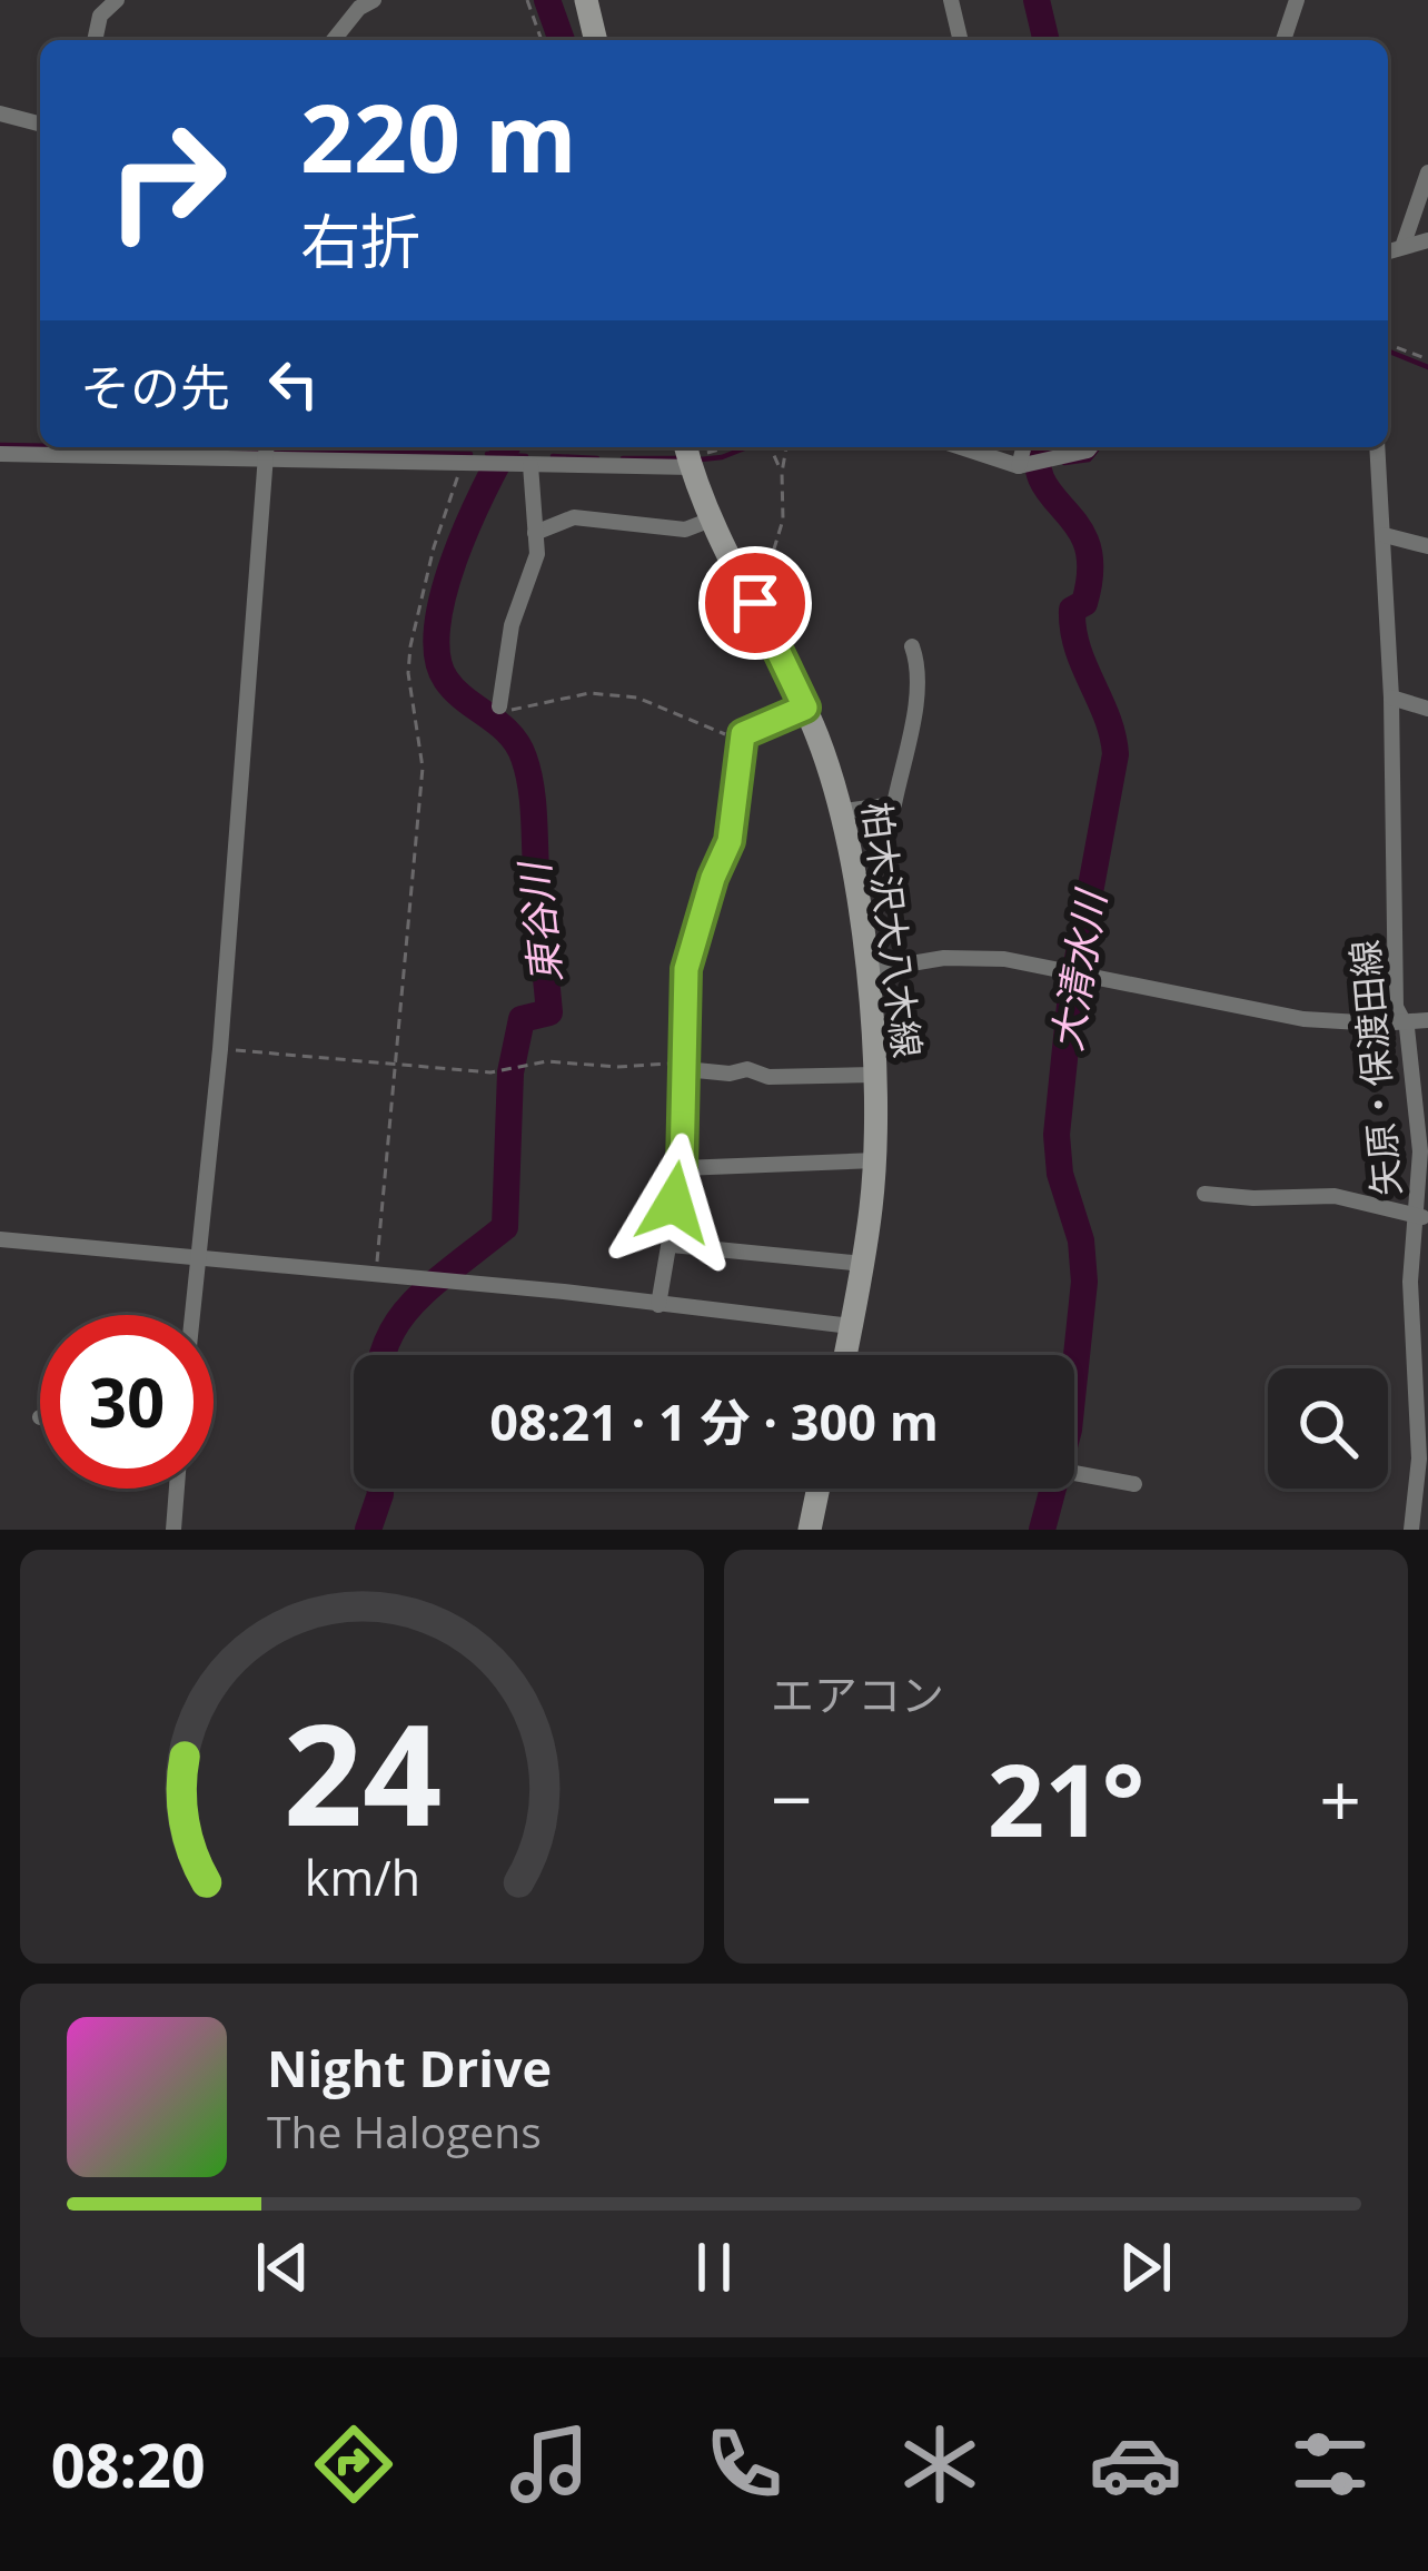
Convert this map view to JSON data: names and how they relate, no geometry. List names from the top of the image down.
{
  "streets": {
    "main road": ["柏木沢大八木線"],
    "street": ["矢原・保渡田線"]
  },
  "water": ["東谷川", "大清水川"],
  "page": {
    "turn": ["220 m", "右折"],
    "then": "その先",
    "limit": "30",
    "trip": "08:21 · 1 分 · 300 m",
    "tile": "エアコン",
    "heat": ["−", "21°", "+"],
    "song": ["Night Drive", "The Halogens"],
    "tabs": "08:20",
    "gauge": ["24", "km/h"]
  }
}
